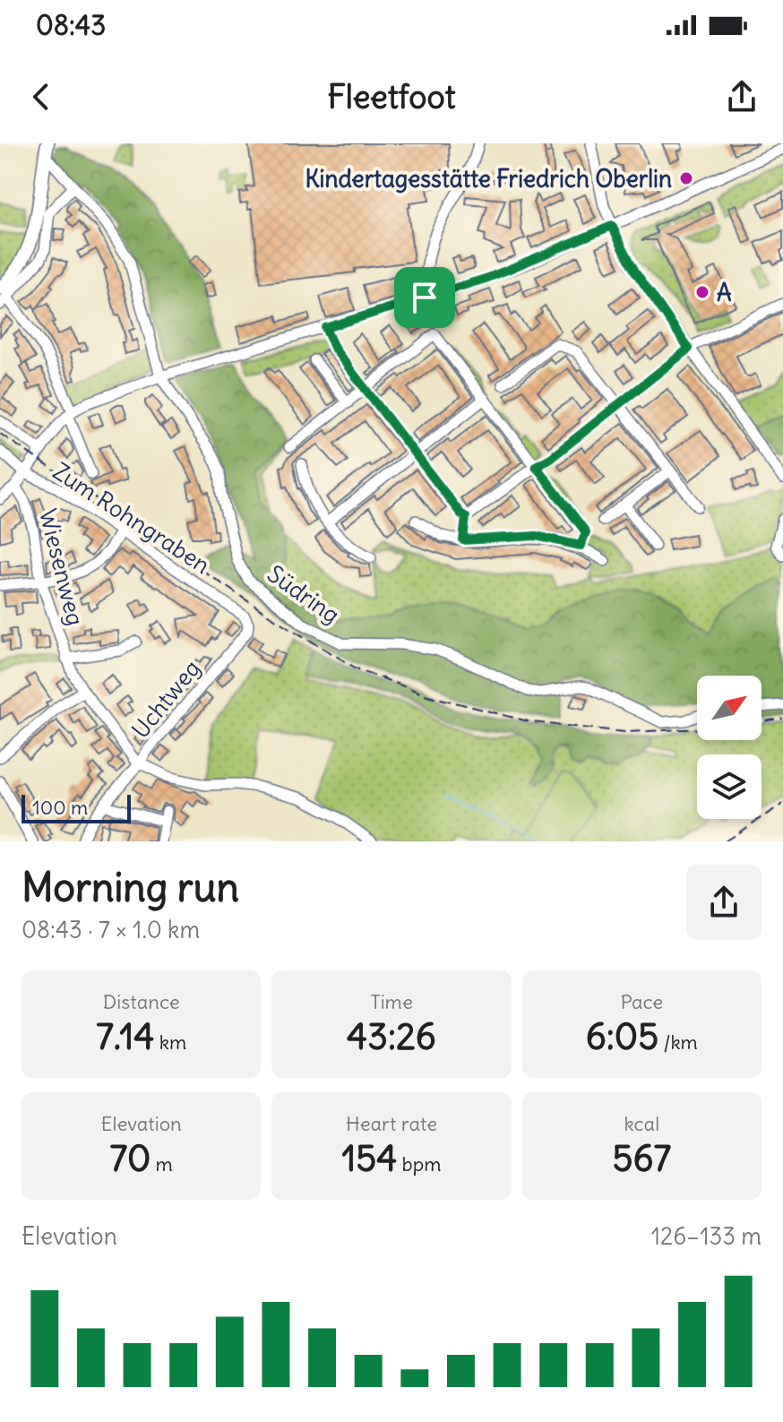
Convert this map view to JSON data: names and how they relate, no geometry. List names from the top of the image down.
{
  "streets": {
    "street": [
      "Zum Rohngraben",
      "Wiesenweg",
      "Südring",
      "Uchtweg"
    ]
  },
  "crossings": [
    ["Zum Rohngraben", "Uchtweg"],
    ["Wiesenweg", "Uchtweg"]
  ],
  "places": ["Kindertagesstätte Friedrich Oberlin", "A"],
  "scale_bar": "100 m",
  "north": "top right",
  "page": {
    "status": "08:43",
    "header": "Fleetfoot",
    "scale": "100 m",
    "heading": ["Morning run", "08:43 · 7 × 1.0 km"],
    "stats": [
      ["Distance", "7.14 km"],
      ["Time", "43:26"],
      ["Pace", "6:05 /km"],
      ["Elevation", "70 m"],
      ["Heart rate", "154 bpm"],
      ["kcal", "567"]
    ],
    "chart": ["Elevation", "126–133 m"]
  }
}
